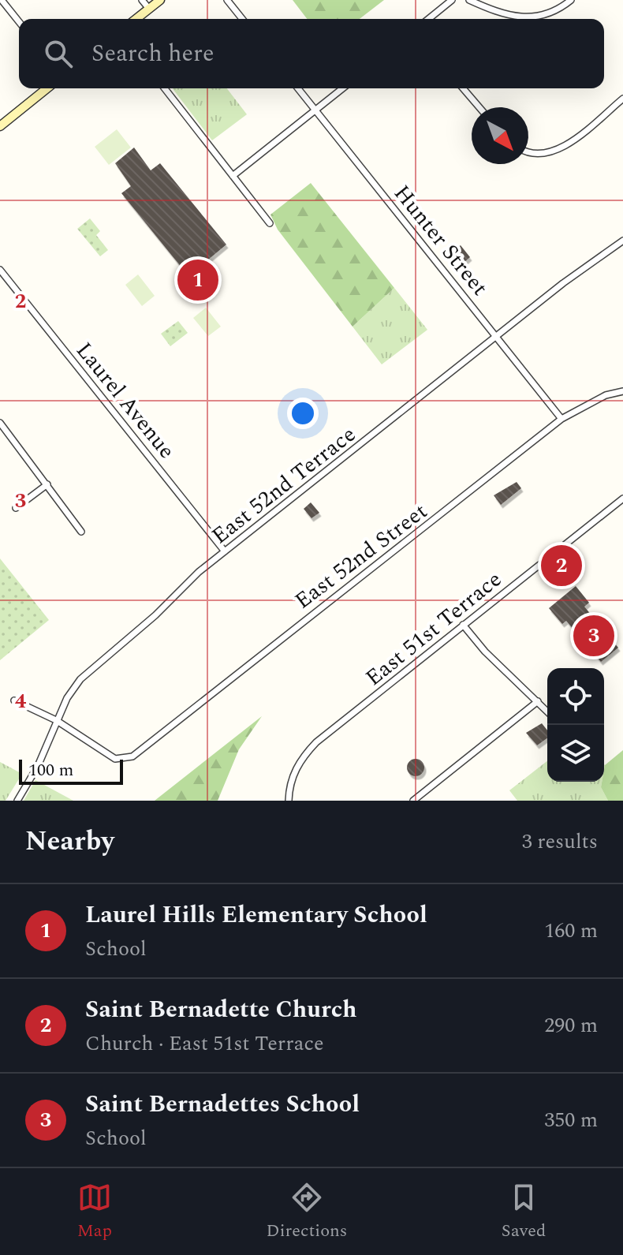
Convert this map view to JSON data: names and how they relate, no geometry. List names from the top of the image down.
{
  "streets": {
    "street": [
      "Hunter Street",
      "Laurel Avenue",
      "East 52nd Terrace",
      "East 52nd Street",
      "East 51st Terrace"
    ]
  },
  "crossings": [
    ["Hunter Street", "East 52nd Terrace"],
    ["Hunter Street", "East 52nd Street"],
    ["Laurel Avenue", "East 52nd Terrace"],
    ["East 52nd Terrace", "East 52nd Street"]
  ],
  "scale_bar": "100 m",
  "north": "bottom right",
  "page": {
    "search": "Search here",
    "pins": ["1", "2", "3"],
    "scale": "100 m",
    "heading": ["Nearby", "3 results"],
    "list": [
      {
        "mark": "1",
        "name": "Laurel Hills Elementary School",
        "note": "School",
        "value": "160 m"
      },
      {
        "mark": "2",
        "name": "Saint Bernadette Church",
        "note": "Church · East 51st Terrace",
        "value": "290 m"
      },
      {
        "mark": "3",
        "name": "Saint Bernadettes School",
        "note": "School",
        "value": "350 m"
      }
    ],
    "nav": ["Map", "Directions", "Saved"]
  },
  "grid": {
    "rows": ["2", "3", "4"]
  }
}
